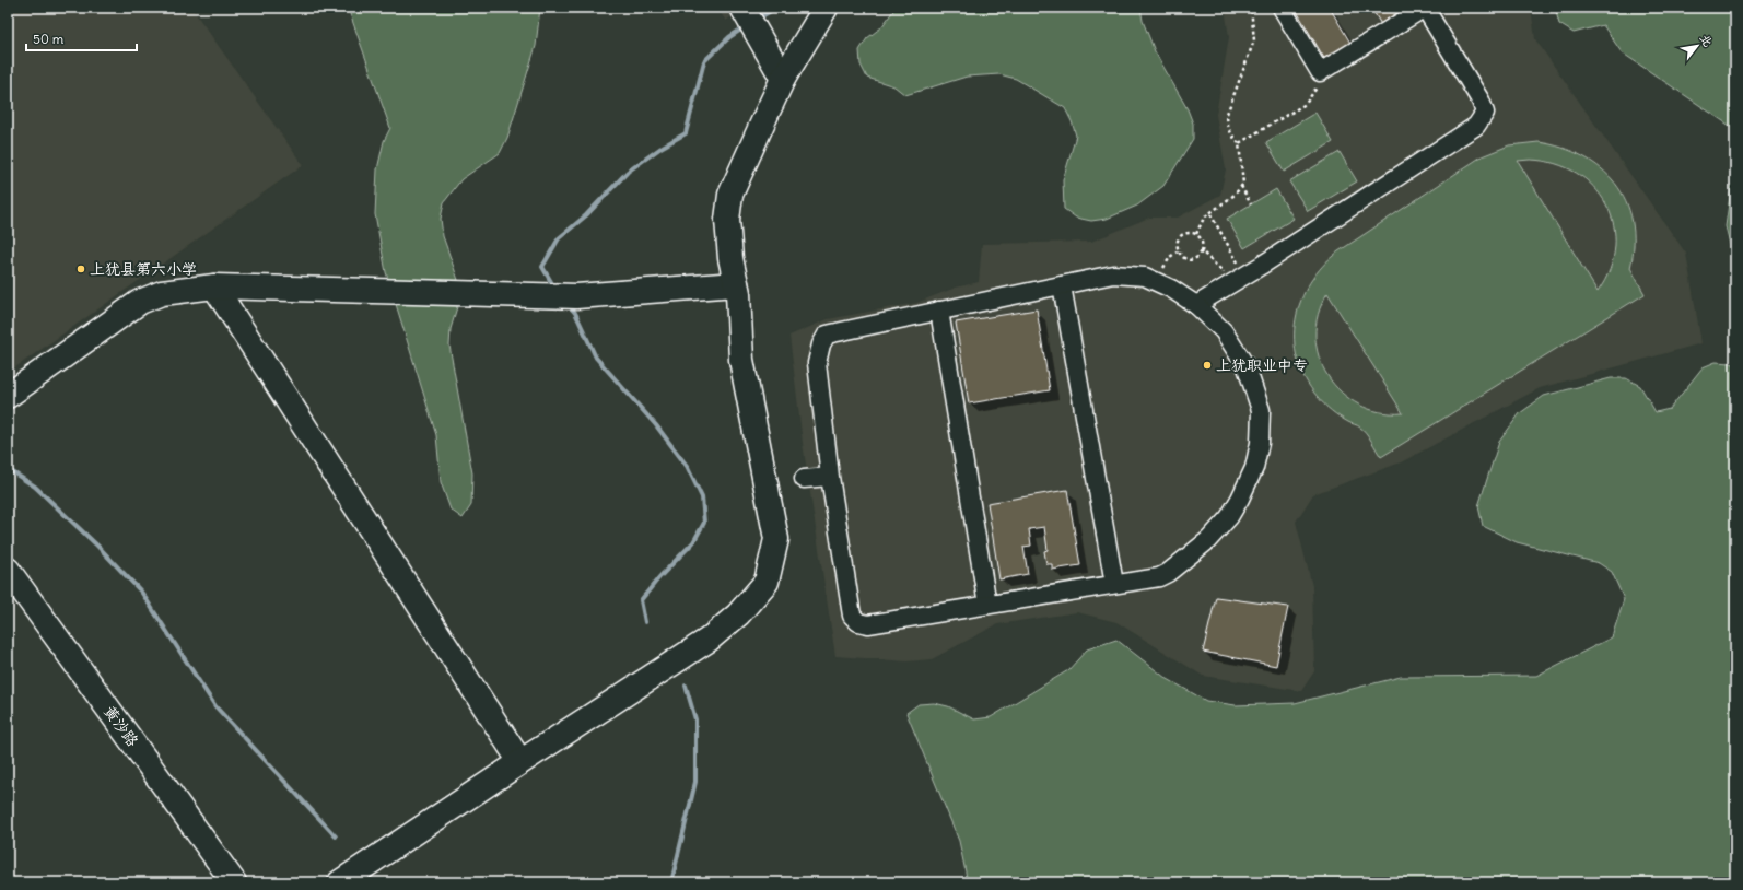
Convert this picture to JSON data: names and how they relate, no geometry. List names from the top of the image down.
{
  "streets": {
    "street": ["黄沙路"]
  },
  "places": ["上犹县第六小学", "上犹职业中专"],
  "scale_bar": "50 m",
  "north": "top right"
}
